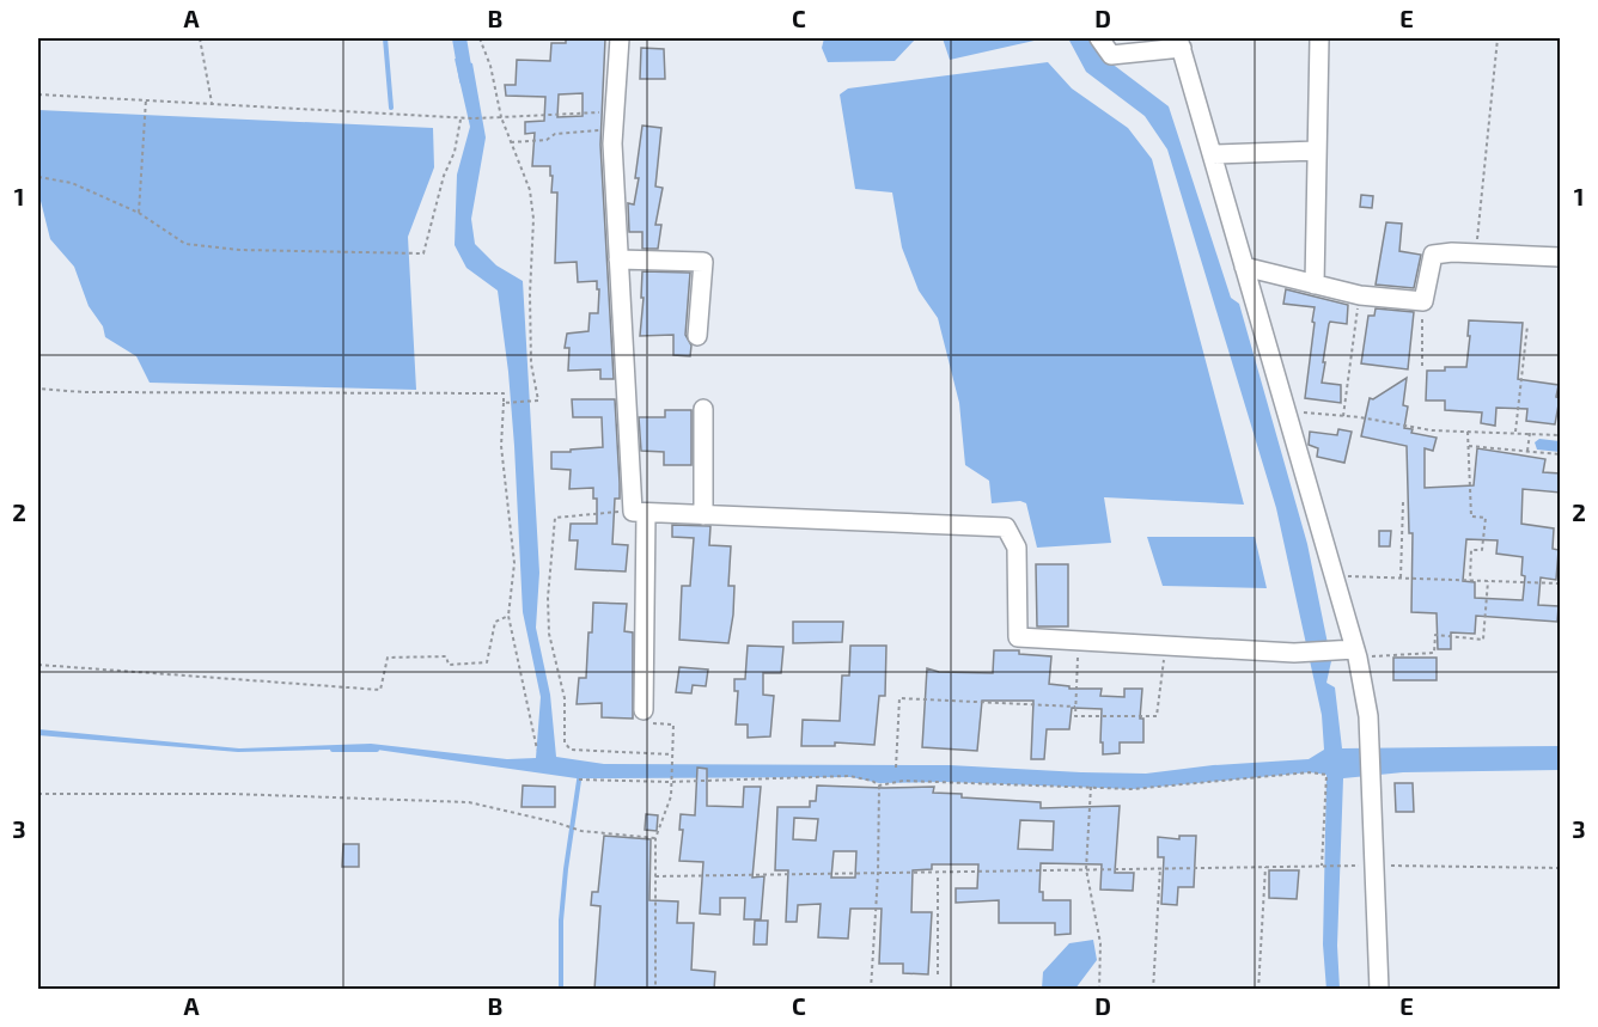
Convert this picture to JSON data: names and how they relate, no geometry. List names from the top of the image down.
{
  "grid": {
    "columns": [
      "A",
      "B",
      "C",
      "D",
      "E"
    ],
    "rows": ["1", "2", "3"]
  }
}
